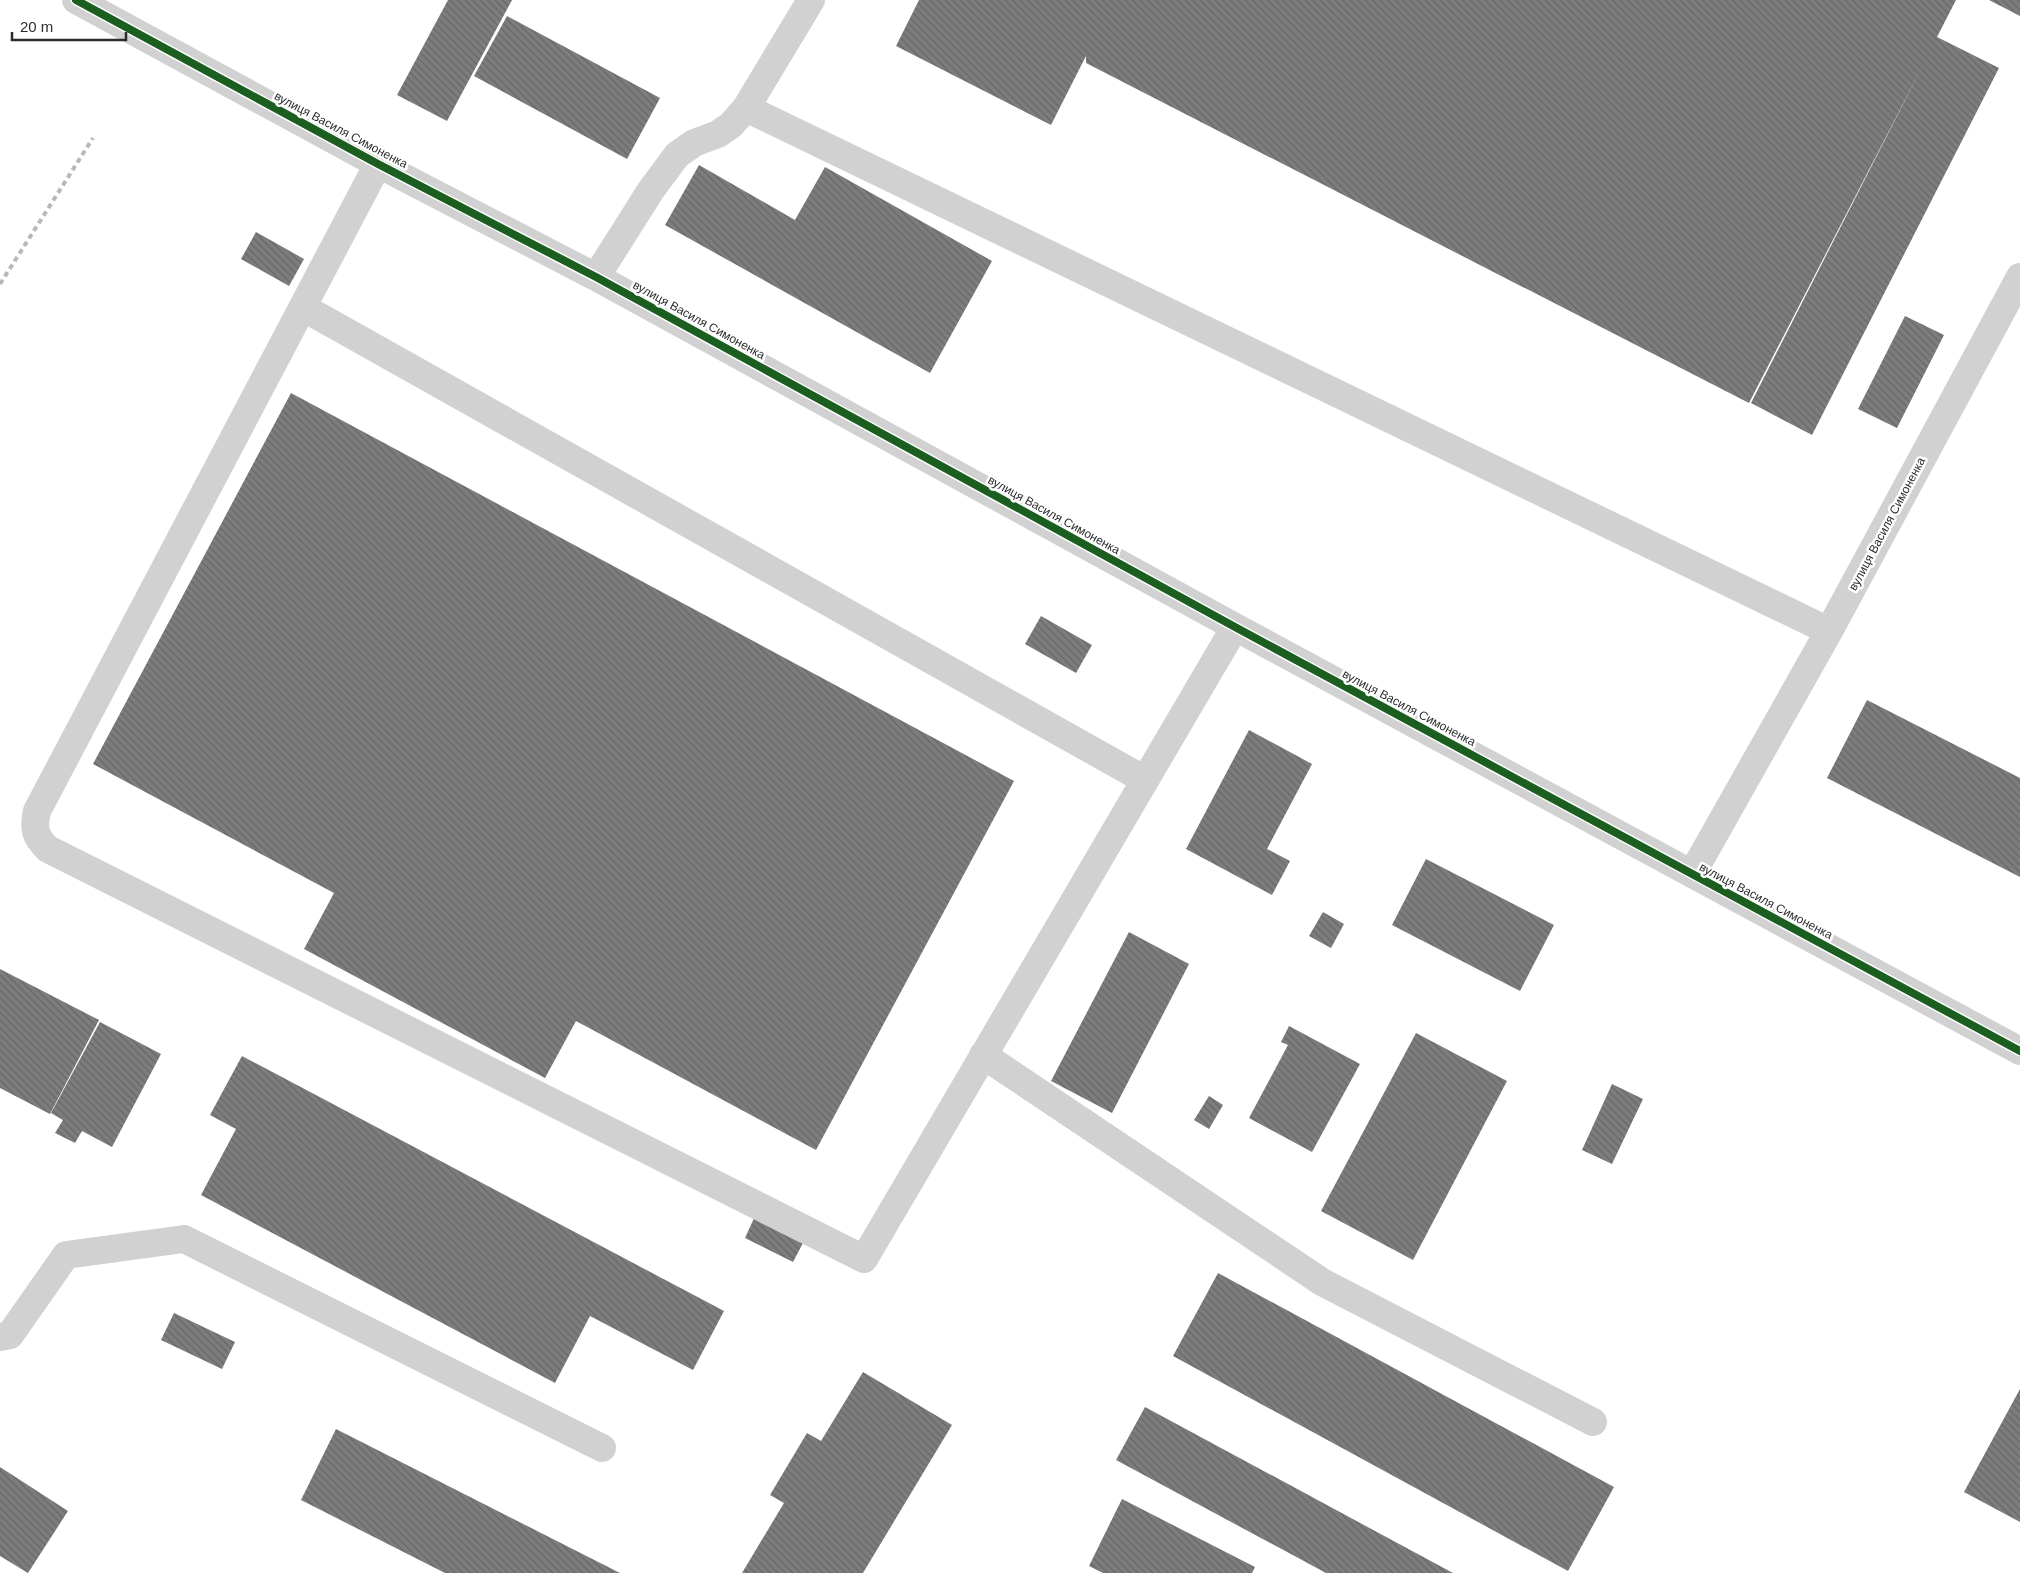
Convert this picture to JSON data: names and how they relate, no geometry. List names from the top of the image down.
{
  "streets": {
    "street": ["вулиця Василя Симоненка"]
  },
  "scale_bar": "20 m"
}
